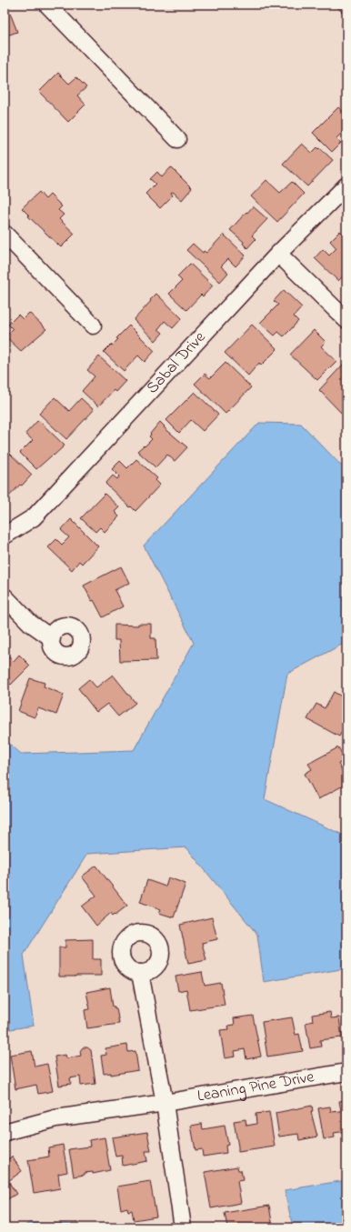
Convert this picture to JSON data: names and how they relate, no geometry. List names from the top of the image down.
{
  "streets": {
    "street": ["Sabal Drive", "Leaning Pine Drive"]
  }
}
